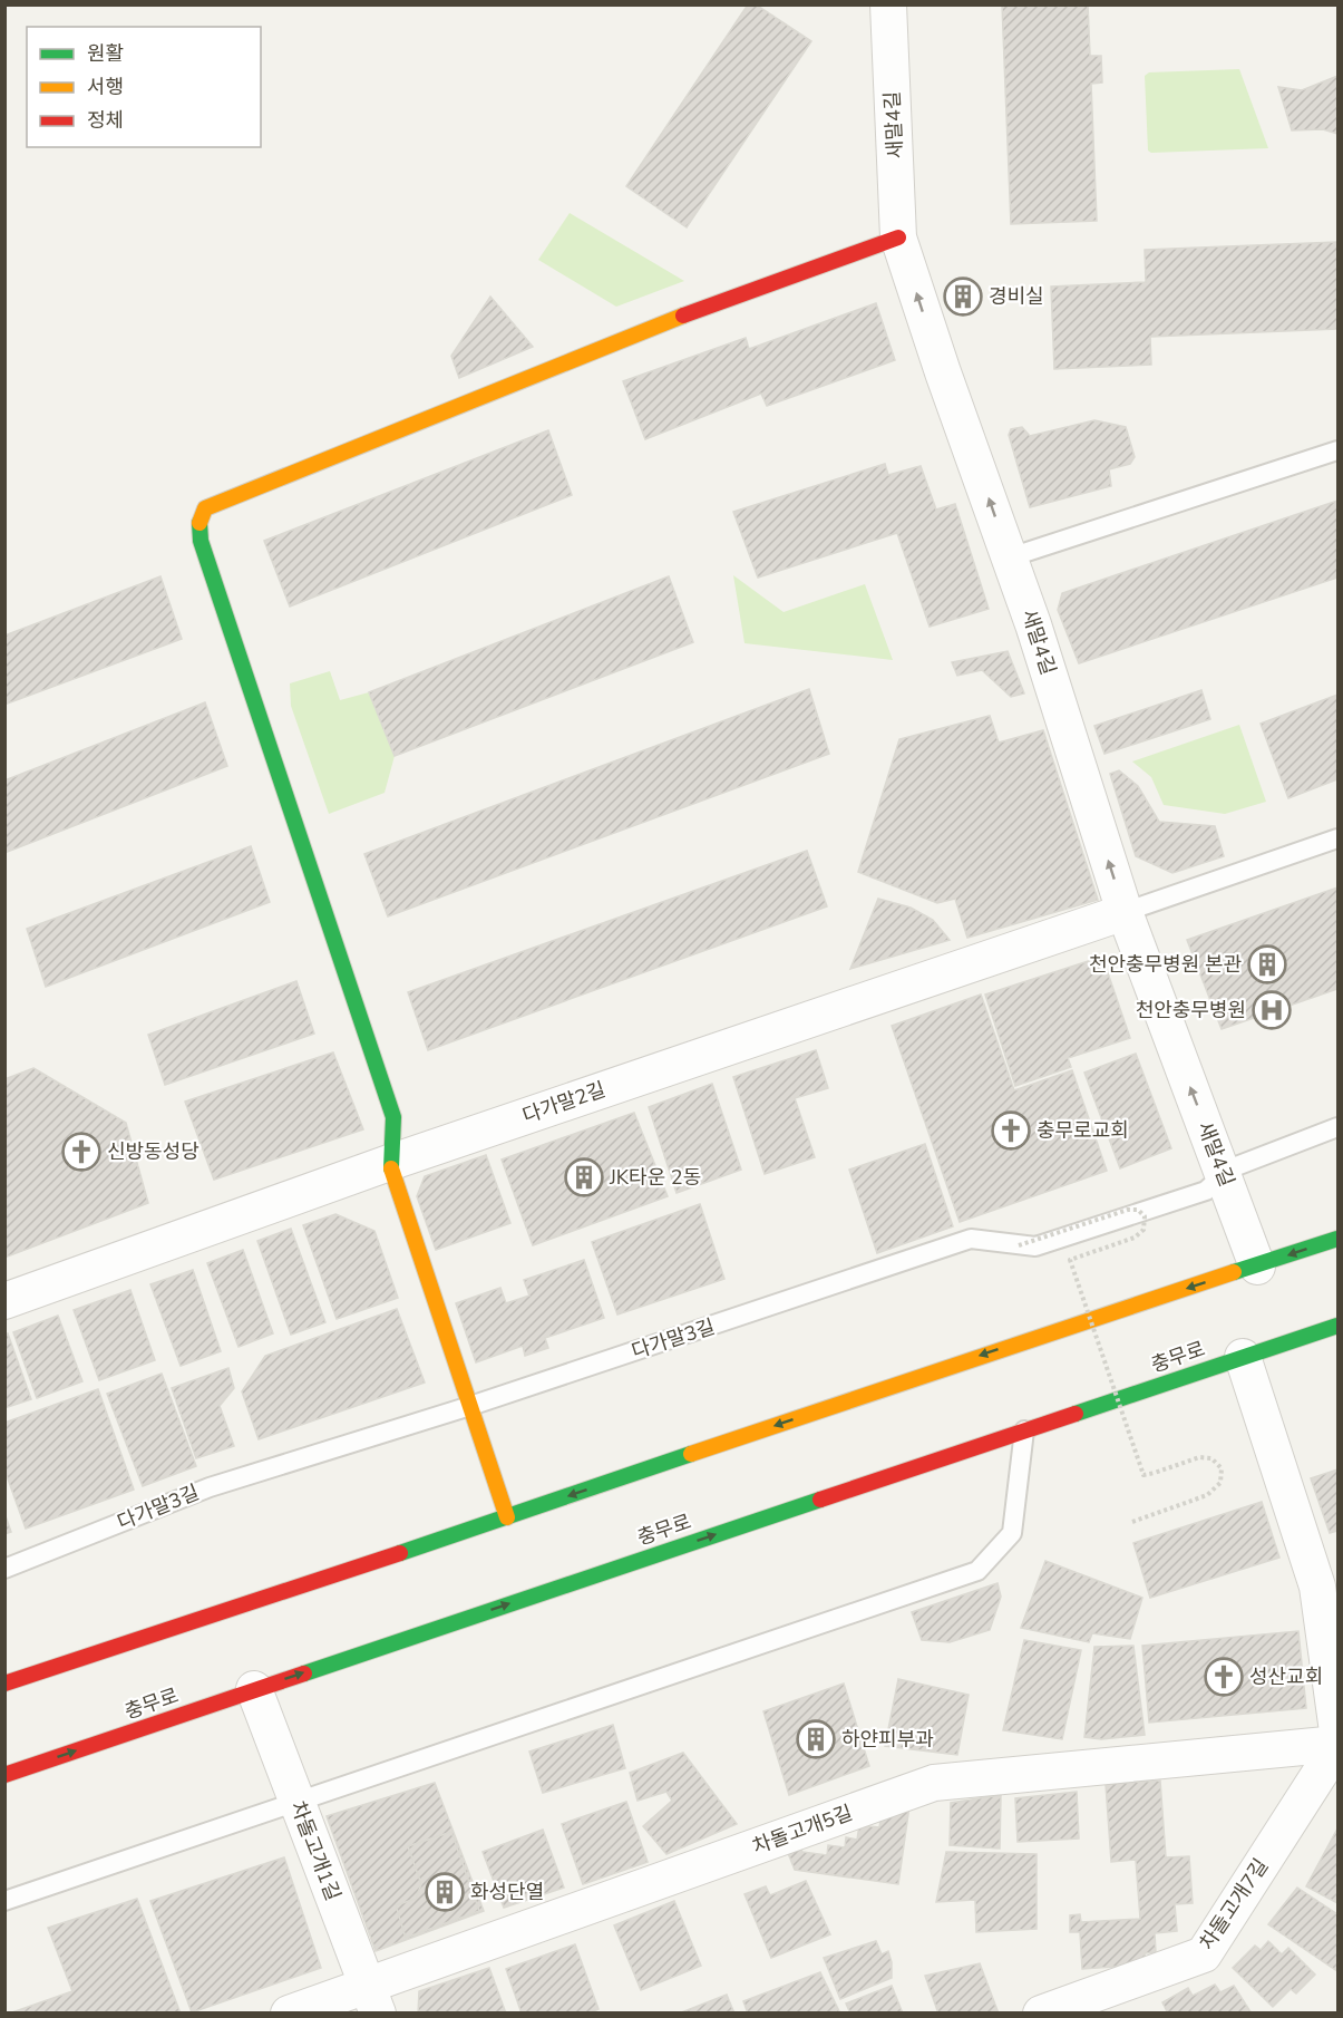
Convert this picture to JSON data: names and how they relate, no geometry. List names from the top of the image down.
{
  "streets": {
    "main road": ["충무로"],
    "street": [
      "새말4길",
      "다가말2길",
      "차돌고개5길",
      "차돌고개1길",
      "차돌고개7길"
    ],
    "lane": ["다가말3길"]
  },
  "crossings": [
    ["새말4길", "다가말2길"],
    ["새말4길", "다가말3길"],
    ["충무로", "차돌고개1길"],
    ["차돌고개5길", "차돌고개1길"],
    ["차돌고개5길", "차돌고개7길"]
  ],
  "one_way": ["새말4길"],
  "places": {
    "building": [
      "경비실",
      "천안충무병원 본관",
      "JK타운 2동",
      "하얀피부과",
      "화성단열"
    ],
    "hospital": ["천안충무병원"],
    "church": ["충무로교회", "신방동성당", "성산교회"]
  },
  "legend": ["원활", "서행", "정체"]
}
